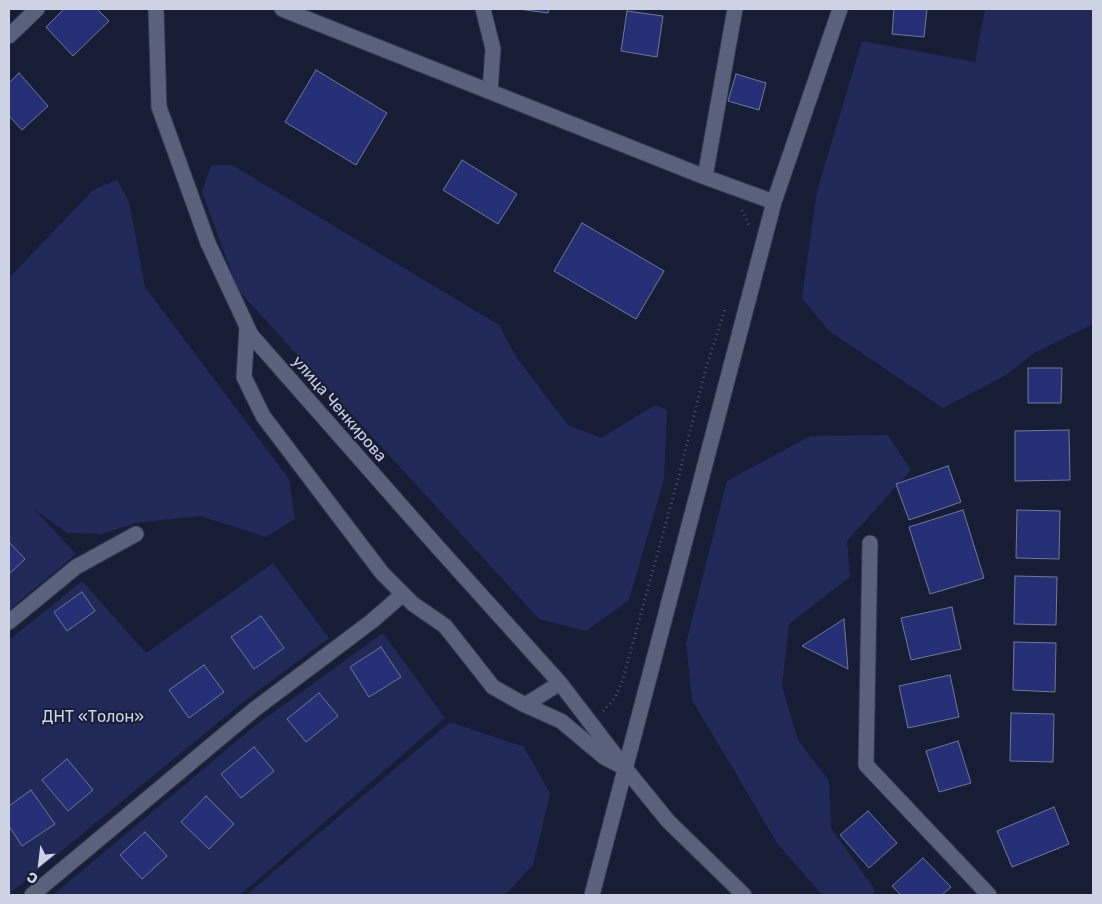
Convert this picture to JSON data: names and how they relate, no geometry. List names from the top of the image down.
{
  "streets": {
    "street": ["улица Ченкирова"]
  },
  "parks": ["ДНТ «Толон»"],
  "north": "bottom left"
}
